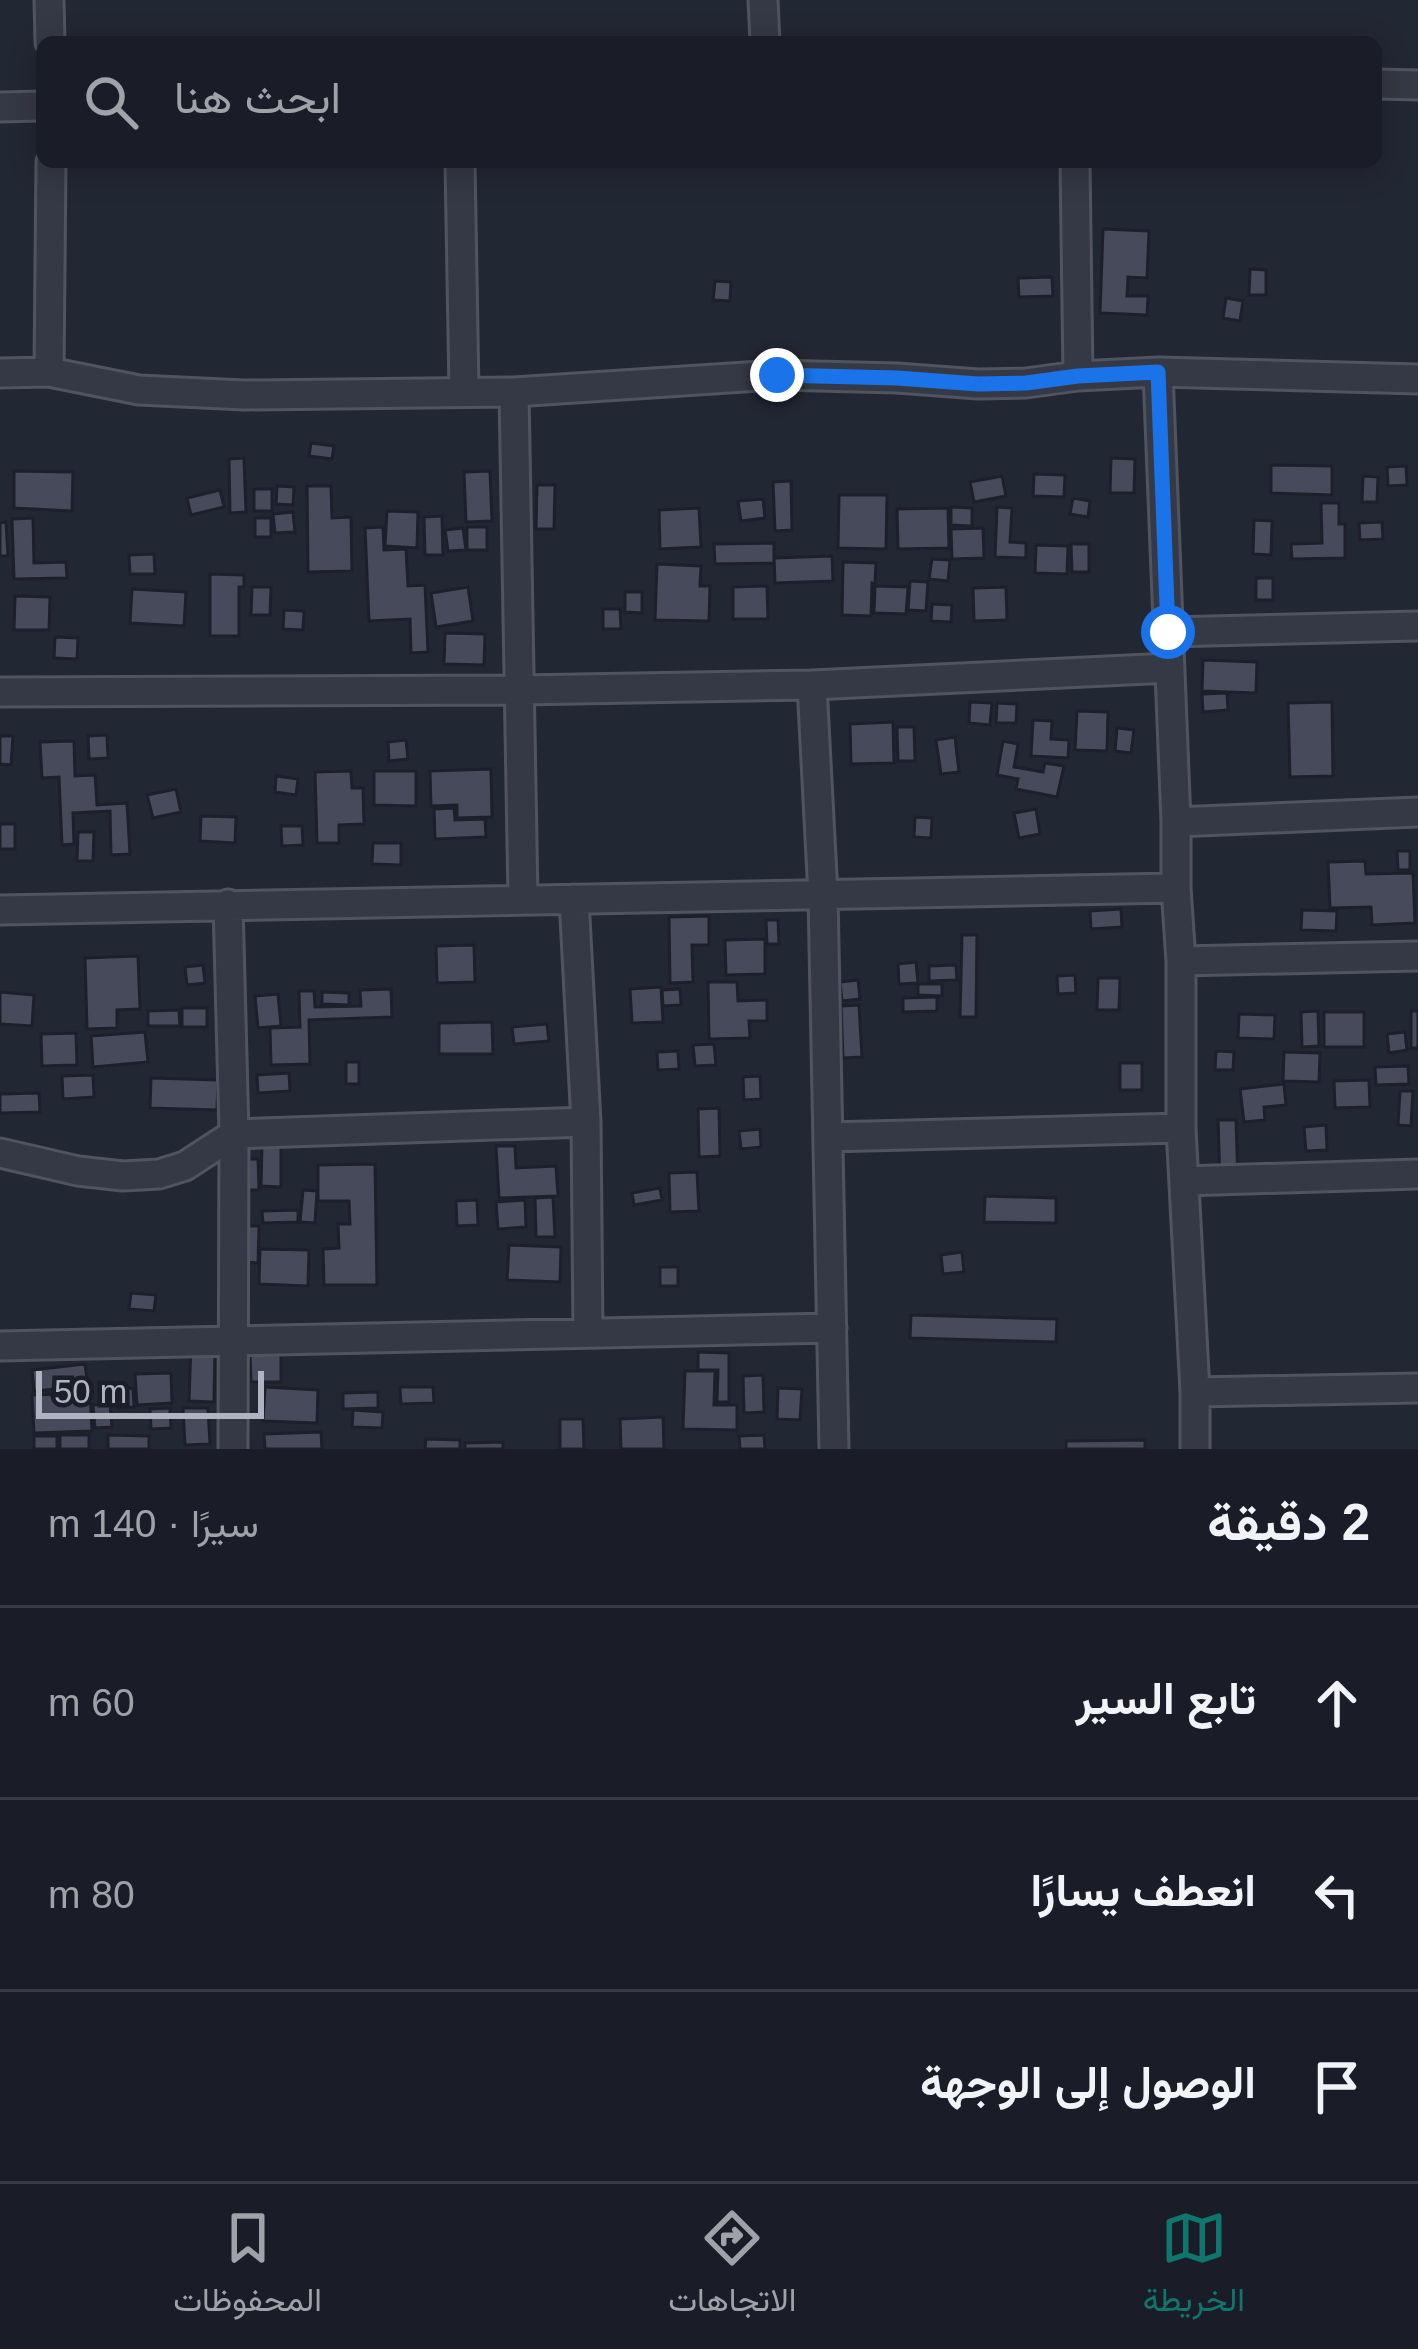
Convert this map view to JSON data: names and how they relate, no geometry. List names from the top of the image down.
{
  "scale_bar": "50 m",
  "page": {
    "search": "ابحث هنا",
    "scale": "50 m",
    "heading": ["2 دقيقة", "سيرًا · 140 m"],
    "list": [
      ["تابع السير", "60 m"],
      ["انعطف يسارًا", "80 m"],
      "الوصول إلى الوجهة"
    ],
    "nav": ["الخريطة", "الاتجاهات", "المحفوظات"]
  }
}
